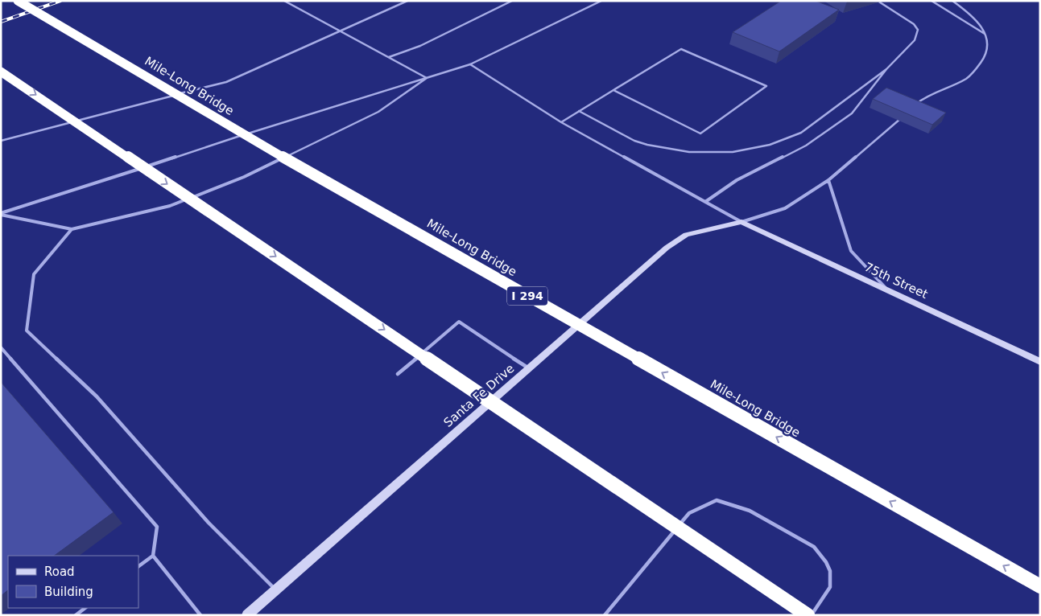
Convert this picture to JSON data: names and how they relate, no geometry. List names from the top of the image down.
{
  "streets": {
    "highway": ["Mile-Long Bridge", "I 294"],
    "street": ["75th Street", "Santa Fe Drive"]
  },
  "crossings": [
    ["75th Street", "Santa Fe Drive"]
  ],
  "legend": ["Road", "Building"]
}
